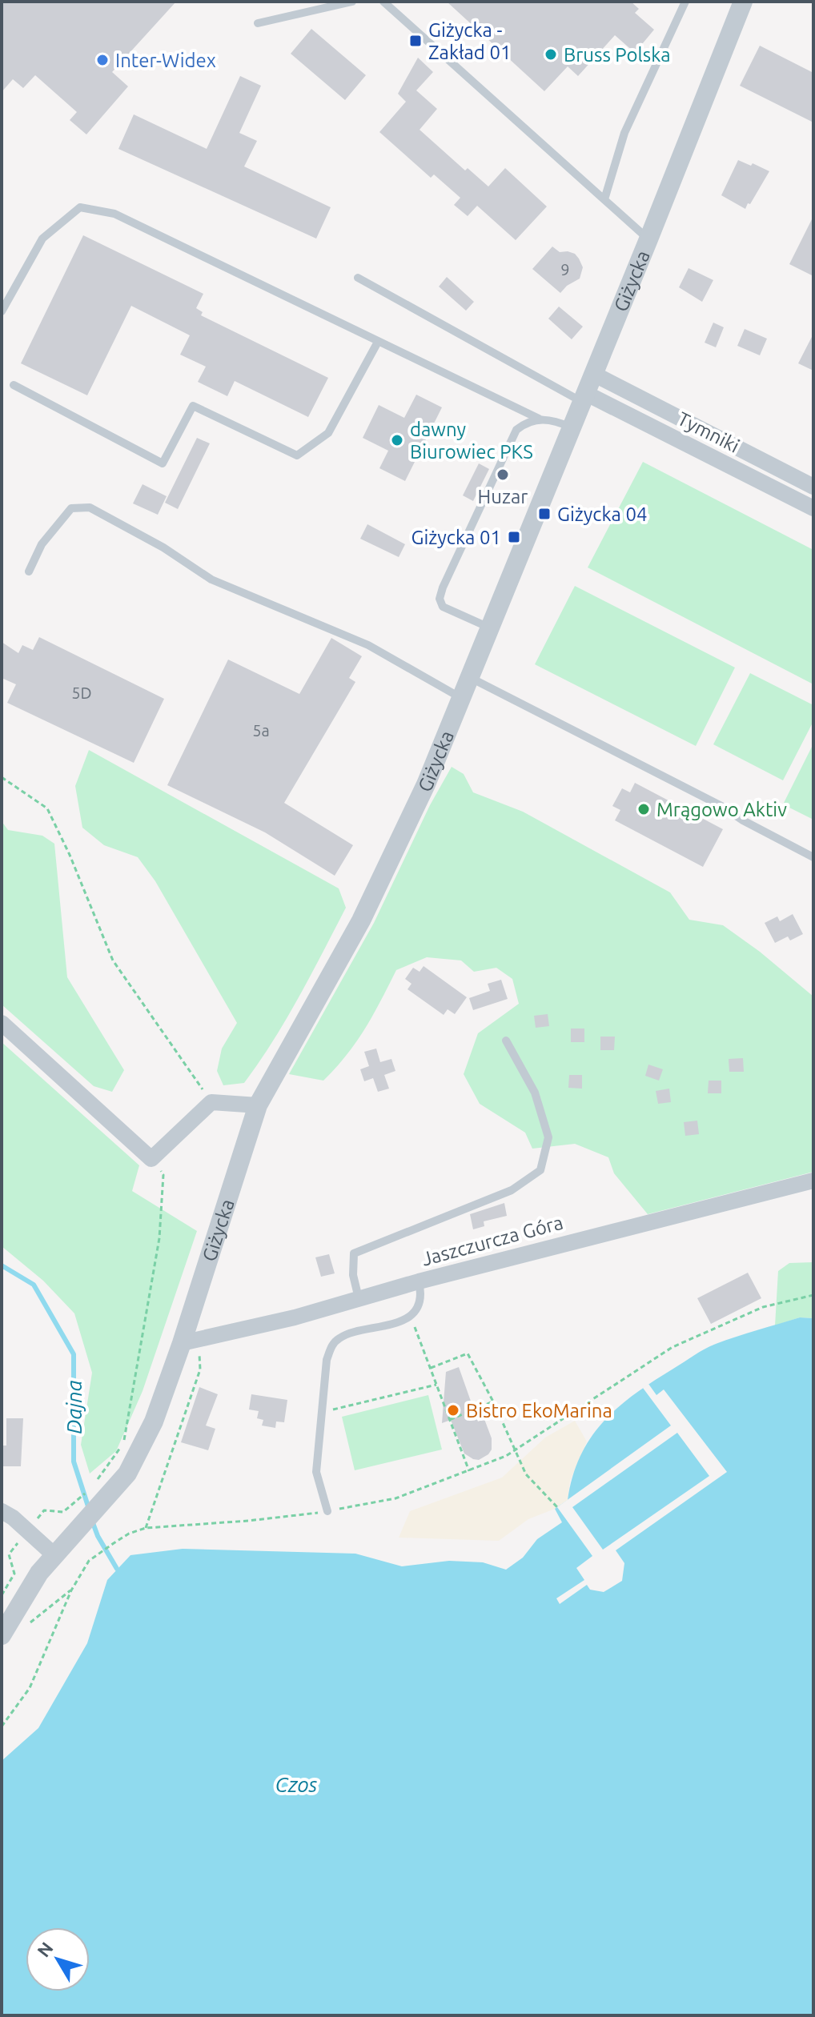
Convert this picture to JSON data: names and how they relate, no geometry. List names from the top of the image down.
{
  "streets": {
    "street": ["Giżycka", "Tymniki", "Jaszczurcza Góra"]
  },
  "crossings": [
    ["Giżycka", "Tymniki"],
    ["Giżycka", "Jaszczurcza Góra"]
  ],
  "water": ["Dajna", "Czos"],
  "places": {
    "transit": ["Giżycka - Zakład 01", "Giżycka 04", "Giżycka 01"],
    "other": [
      "Bruss Polska",
      "Inter-Widex",
      "dawny Biurowiec PKS",
      "Huzar",
      "Mrągowo Aktiv",
      "Bistro EkoMarina"
    ]
  },
  "house_numbers": ["9", "5D", "5a"],
  "north": "top left"
}
